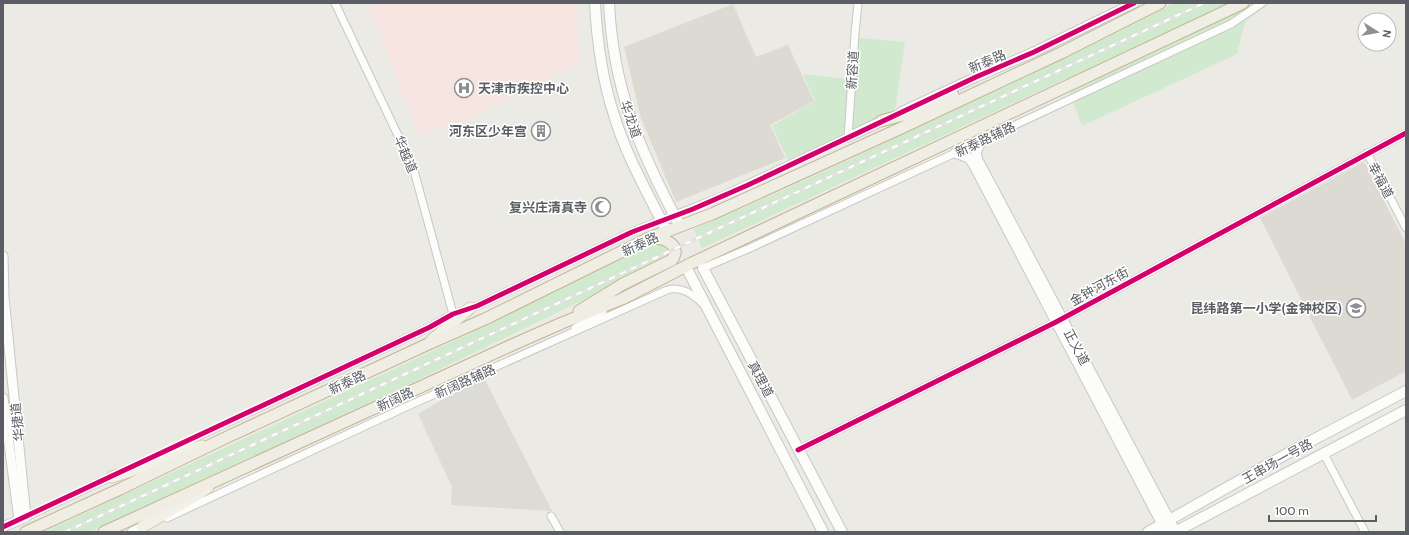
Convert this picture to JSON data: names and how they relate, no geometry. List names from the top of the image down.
{
  "streets": {
    "highway": ["新泰路", "新阔路"],
    "main road": ["华龙道", "真理道", "王串场一号路"],
    "street": [
      "新容道",
      "新泰路辅路",
      "华越道",
      "幸福道",
      "金钟河东街",
      "正义道",
      "新阔路辅路",
      "华捷道"
    ]
  },
  "crossings": [
    ["新泰路", "新容道"],
    ["新泰路", "华龙道"],
    ["新泰路辅路", "正义道"],
    ["新泰路辅路", "真理道"],
    ["幸福道", "金钟河东街"],
    ["金钟河东街", "正义道"],
    ["金钟河东街", "真理道"],
    ["正义道", "王串场一号路"],
    ["真理道", "新阔路辅路"],
    ["真理道", "新阔路"]
  ],
  "places": {
    "hospital": ["天津市疾控中心"],
    "building": ["河东区少年宫"],
    "mosque": ["复兴庄清真寺"],
    "school or university": ["昆纬路第一小学(金钟校区)"]
  },
  "scale_bar": "100 m",
  "north": "right"
}
